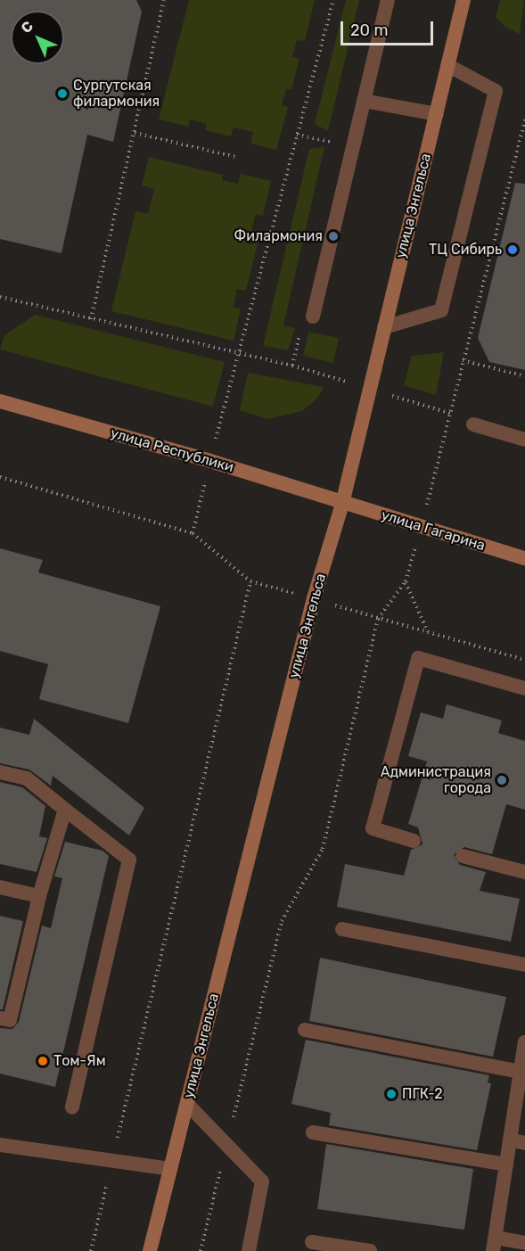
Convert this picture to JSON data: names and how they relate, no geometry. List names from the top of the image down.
{
  "streets": {
    "main road": ["улица Энгельса", "улица Республики", "улица Гагарина"]
  },
  "crossings": [
    ["улица Энгельса", "улица Республики"],
    ["улица Энгельса", "улица Гагарина"],
    ["улица Республики", "улица Гагарина"]
  ],
  "places": [
    "Сургутская филармония",
    "Филармония",
    "ТЦ Сибирь",
    "Администрация города",
    "Том-Ям",
    "ПГК-2"
  ],
  "scale_bar": "20 m",
  "north": "top left"
}
